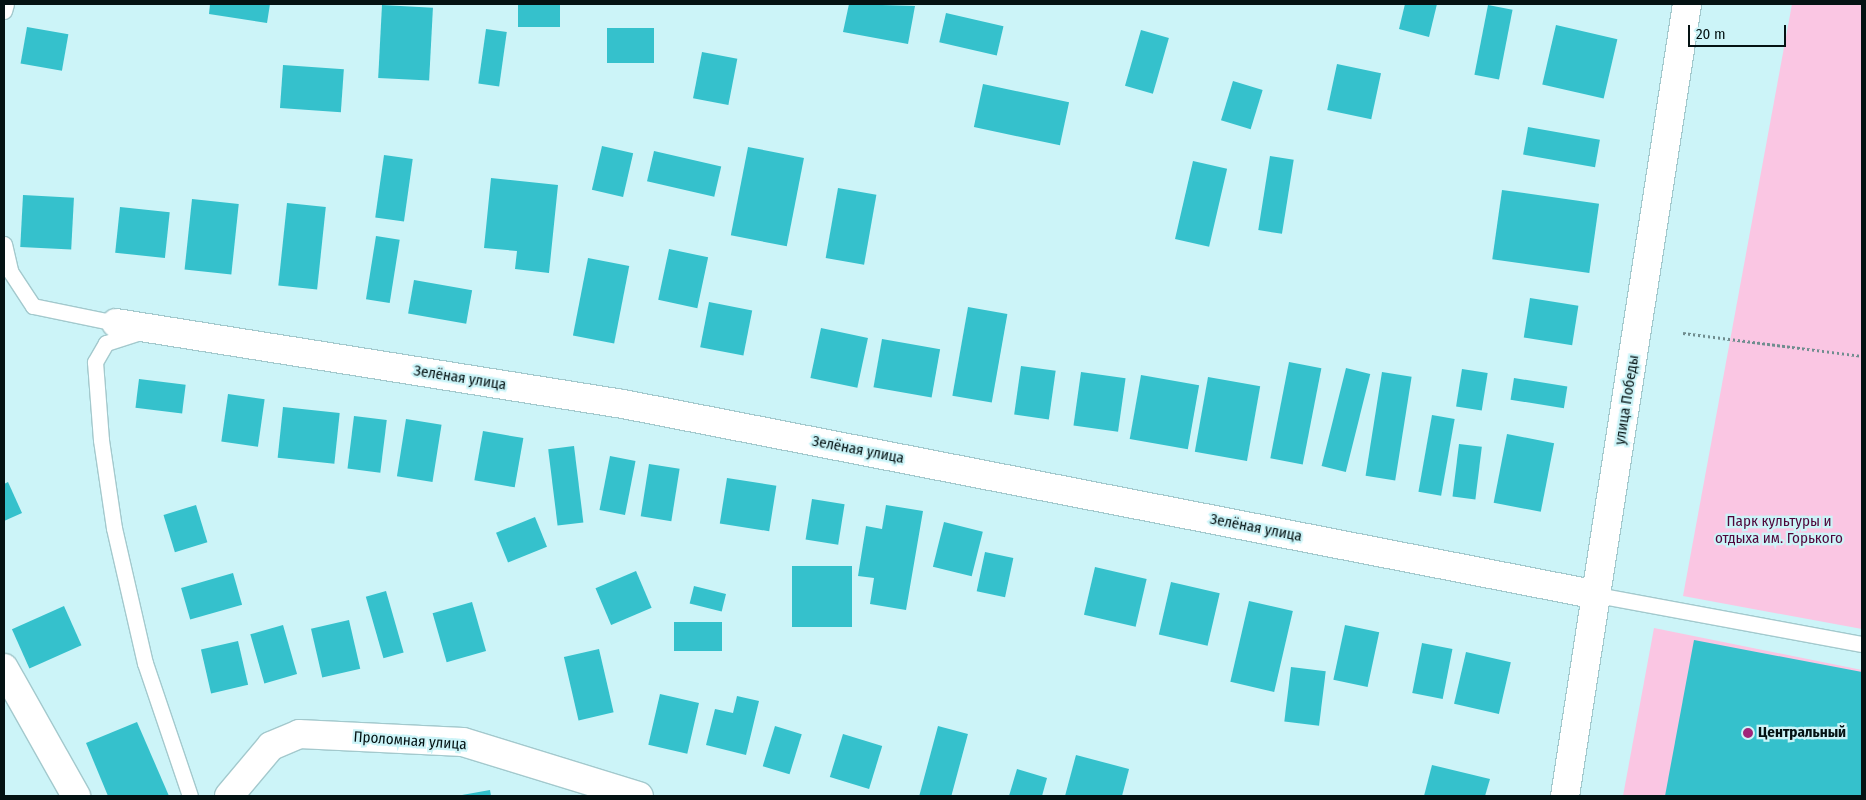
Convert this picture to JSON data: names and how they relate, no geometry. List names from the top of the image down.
{
  "streets": {
    "street": ["Зелёная улица", "улица Победы", "Проломная улица"]
  },
  "crossings": [
    ["Зелёная улица", "улица Победы"]
  ],
  "parks": ["Парк культуры и отдыха им. Горького"],
  "places": ["Центральный"],
  "scale_bar": "20 m"
}
